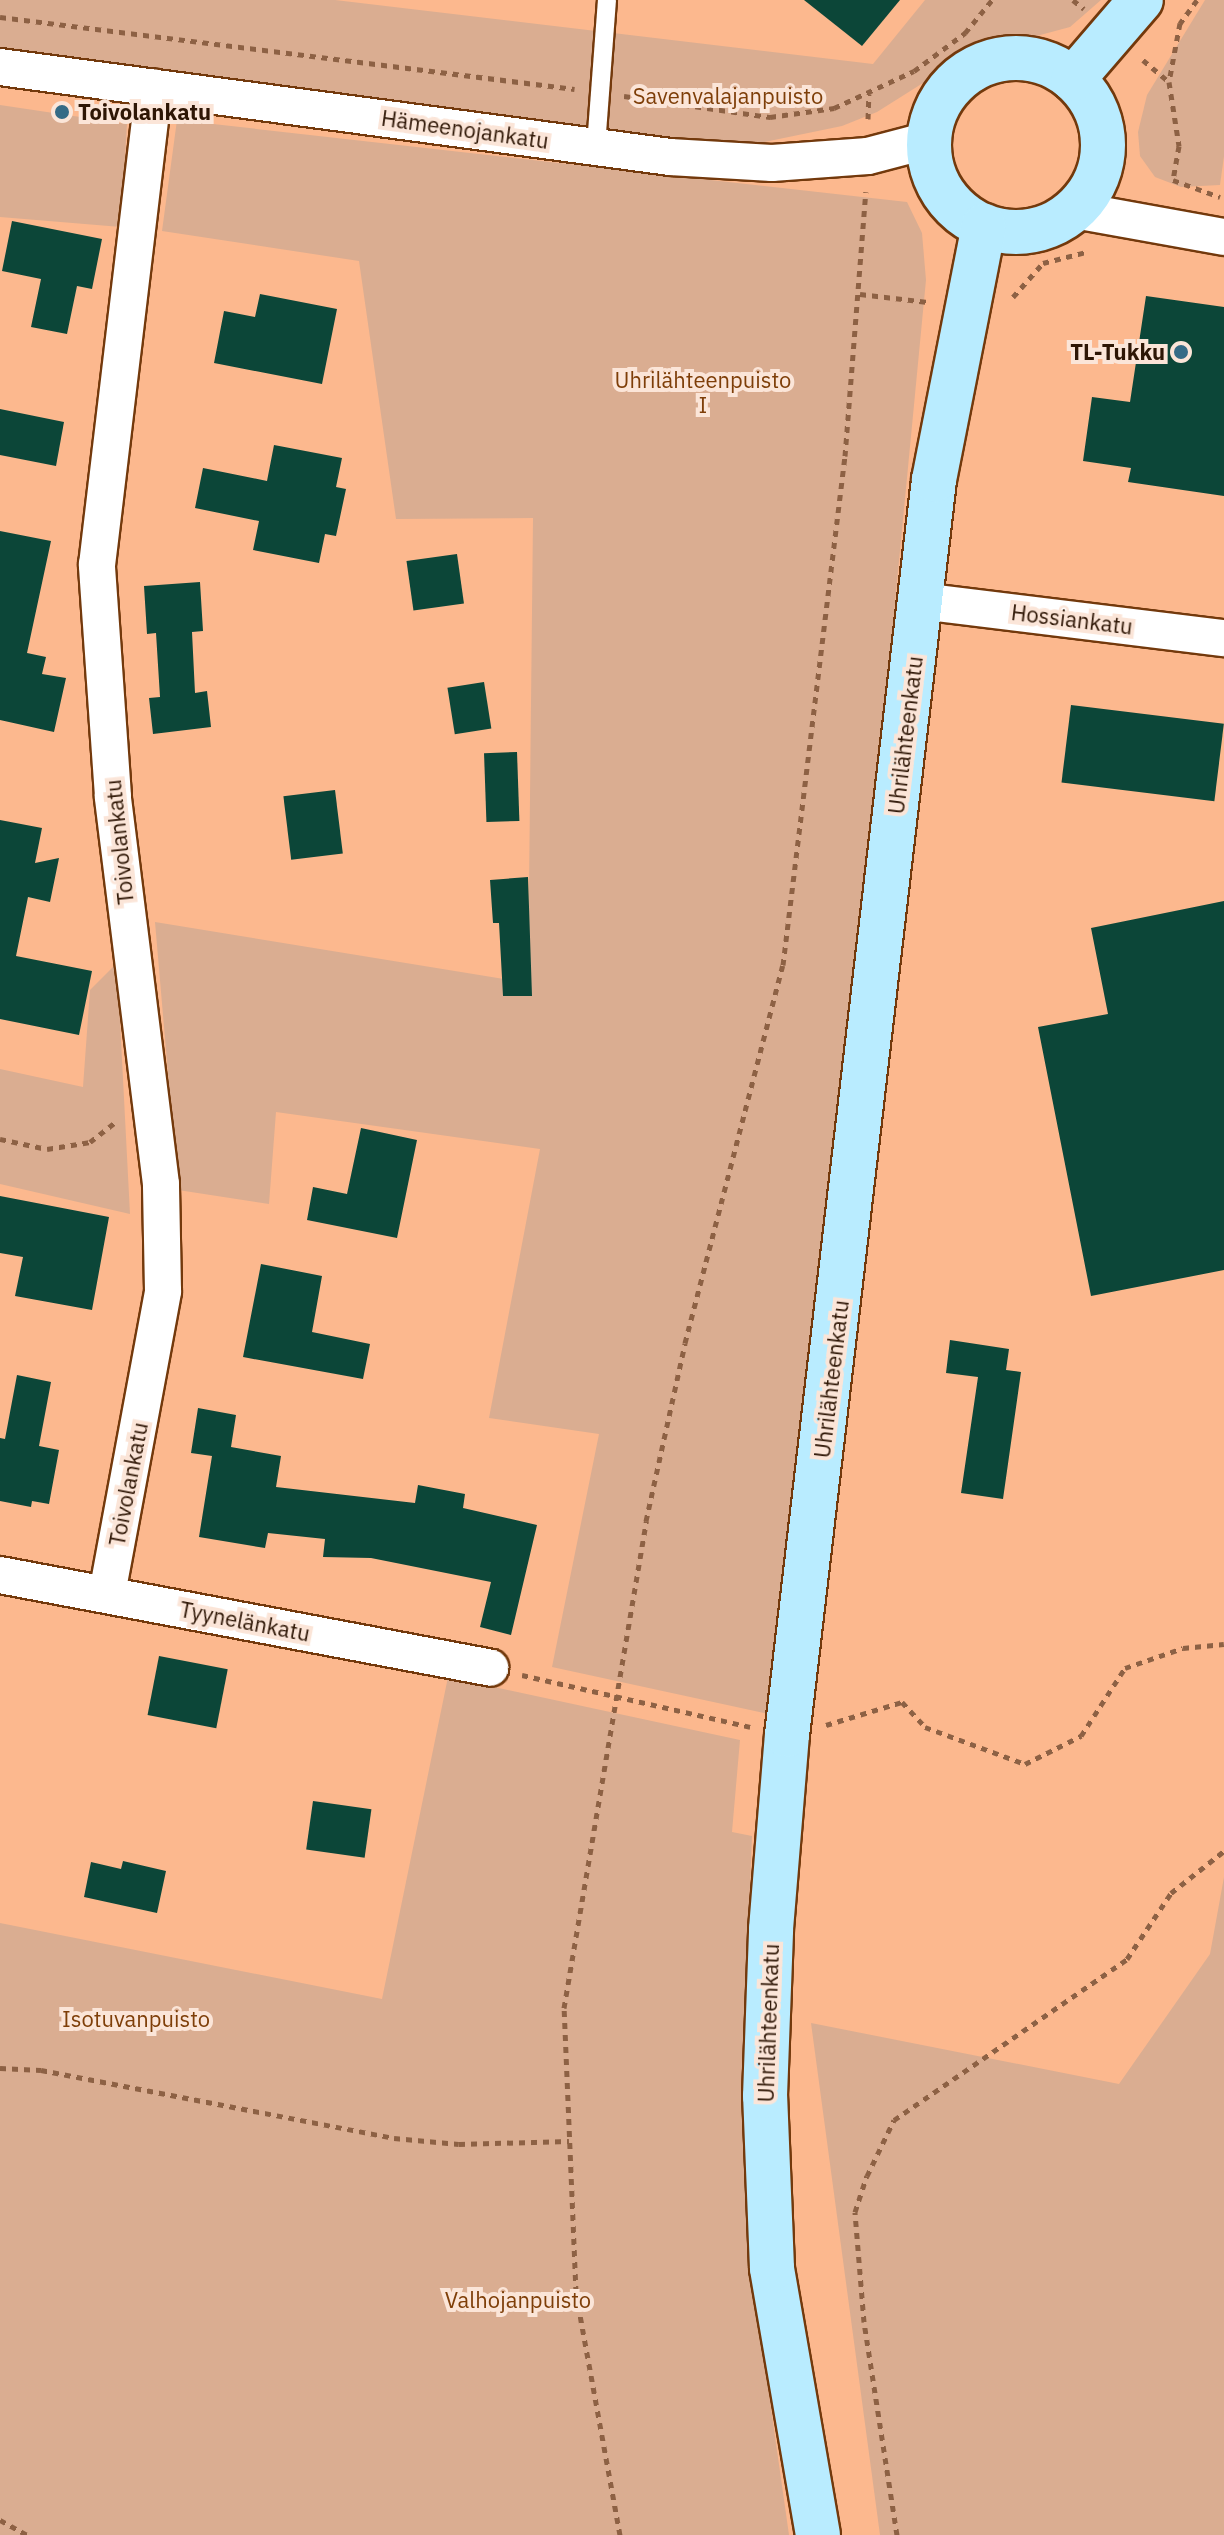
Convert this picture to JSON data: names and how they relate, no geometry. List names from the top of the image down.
{
  "streets": {
    "street": [
      "Hämeenojankatu",
      "Hossiankatu",
      "Uhrilähteenkatu",
      "Toivolankatu",
      "Tyynelänkatu"
    ]
  },
  "crossings": [
    ["Hämeenojankatu", "Uhrilähteenkatu"],
    ["Hämeenojankatu", "Toivolankatu"],
    ["Hossiankatu", "Uhrilähteenkatu"],
    ["Toivolankatu", "Tyynelänkatu"]
  ],
  "parks": [
    "Savenvalajanpuisto",
    "Uhrilähteenpuisto I",
    "Isotuvanpuisto",
    "Valhojanpuisto"
  ],
  "places": ["Toivolankatu", "TL-Tukku"]
}
